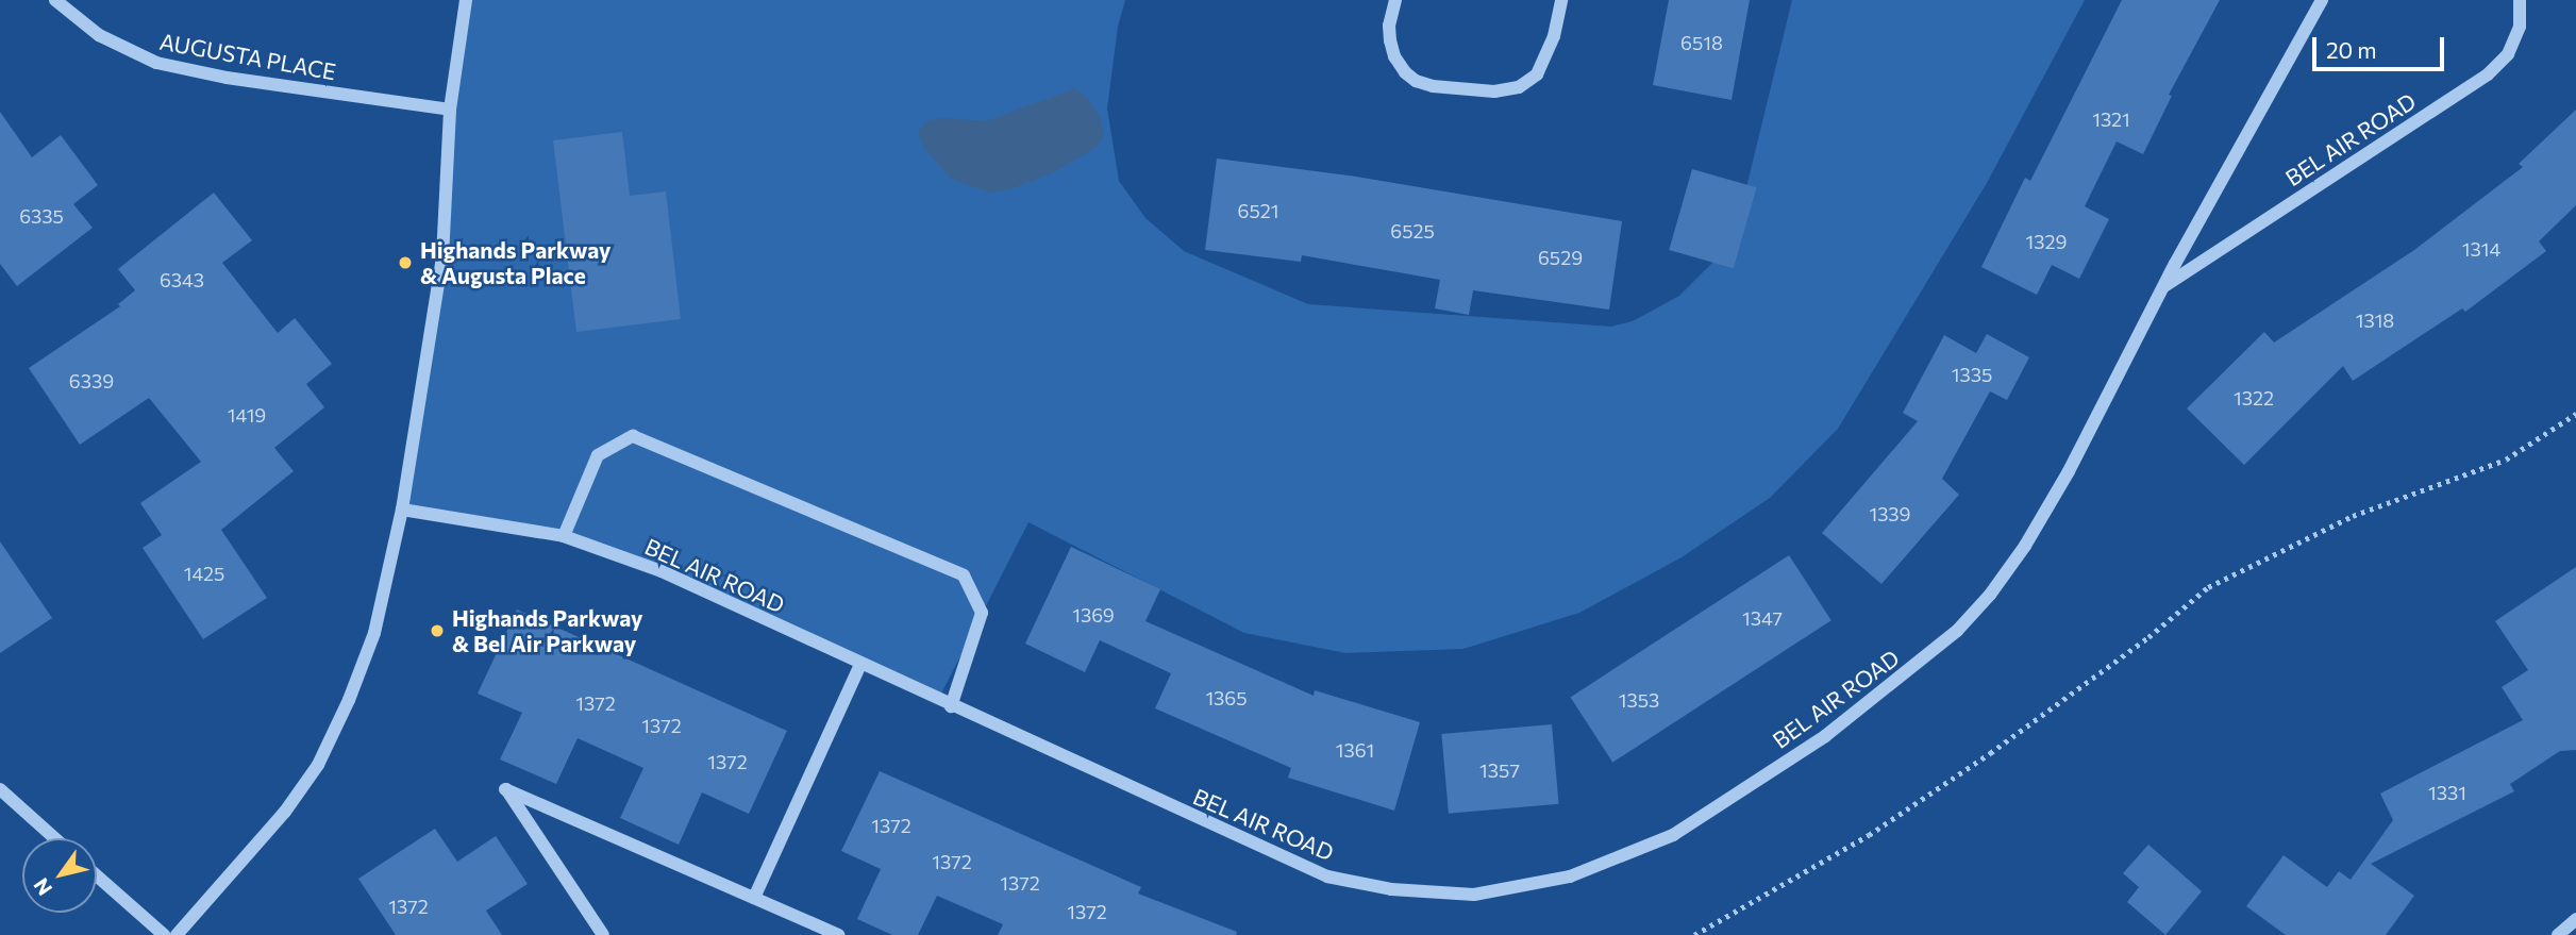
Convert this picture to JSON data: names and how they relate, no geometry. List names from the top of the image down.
{
  "streets": {
    "street": ["AUGUSTA PLACE", "BEL AIR ROAD"]
  },
  "places": ["Highands Parkway & Augusta Place", "Highands Parkway & Bel Air Parkway"],
  "house_numbers": [
    "6518",
    "1321",
    "6521",
    "6335",
    "6525",
    "1329",
    "1314",
    "6529",
    "6343",
    "1318",
    "1335",
    "6339",
    "1322",
    "1419",
    "1339",
    "1425",
    "1369",
    "1347",
    "1365",
    "1353",
    "1372",
    "1372",
    "1361",
    "1372",
    "1357",
    "1331",
    "1372",
    "1372",
    "1372",
    "1372",
    "1372"
  ],
  "scale_bar": "20 m",
  "north": "bottom left"
}
